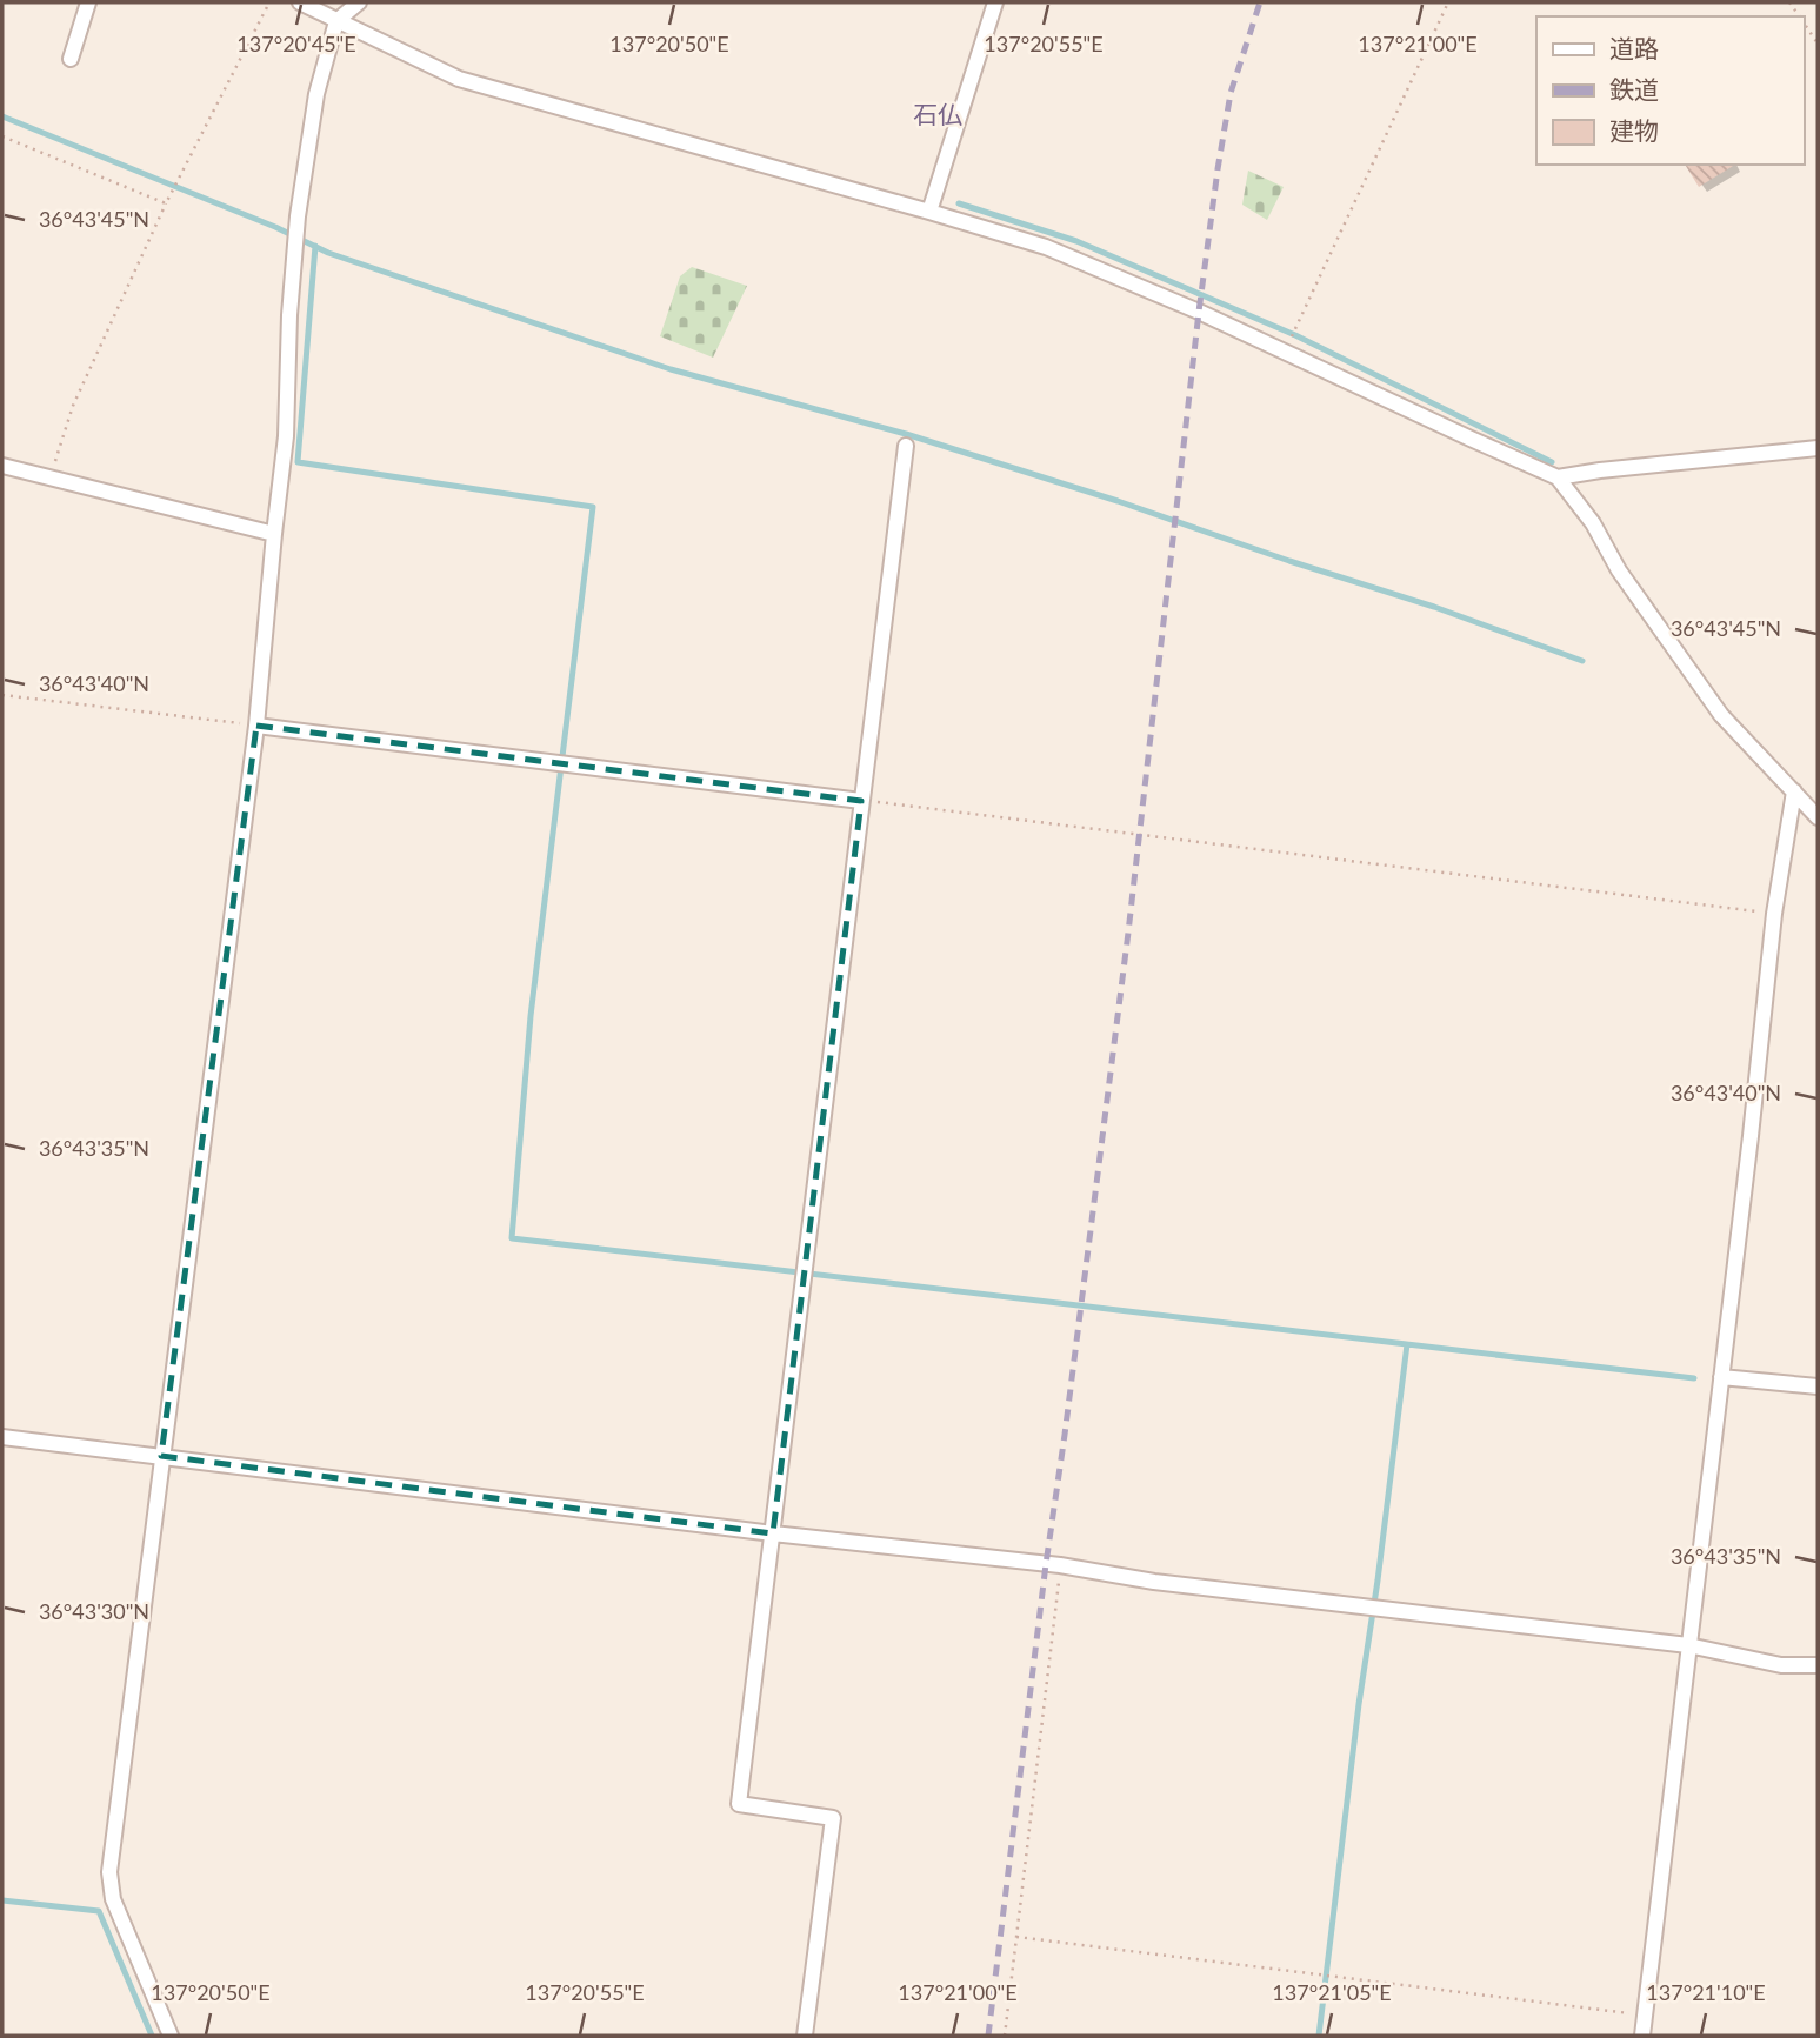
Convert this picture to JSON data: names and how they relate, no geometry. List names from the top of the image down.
{
  "districts": ["石仏"],
  "legend": ["道路", "鉄道", "建物"],
  "coordinates": [
    "137°20'45\"E",
    "137°20'50\"E",
    "137°20'55\"E",
    "137°21'00\"E",
    "36°43'45\"N",
    "36°43'40\"N",
    "36°43'35\"N",
    "36°43'30\"N",
    "137°21'05\"E",
    "137°21'10\"E"
  ]
}
